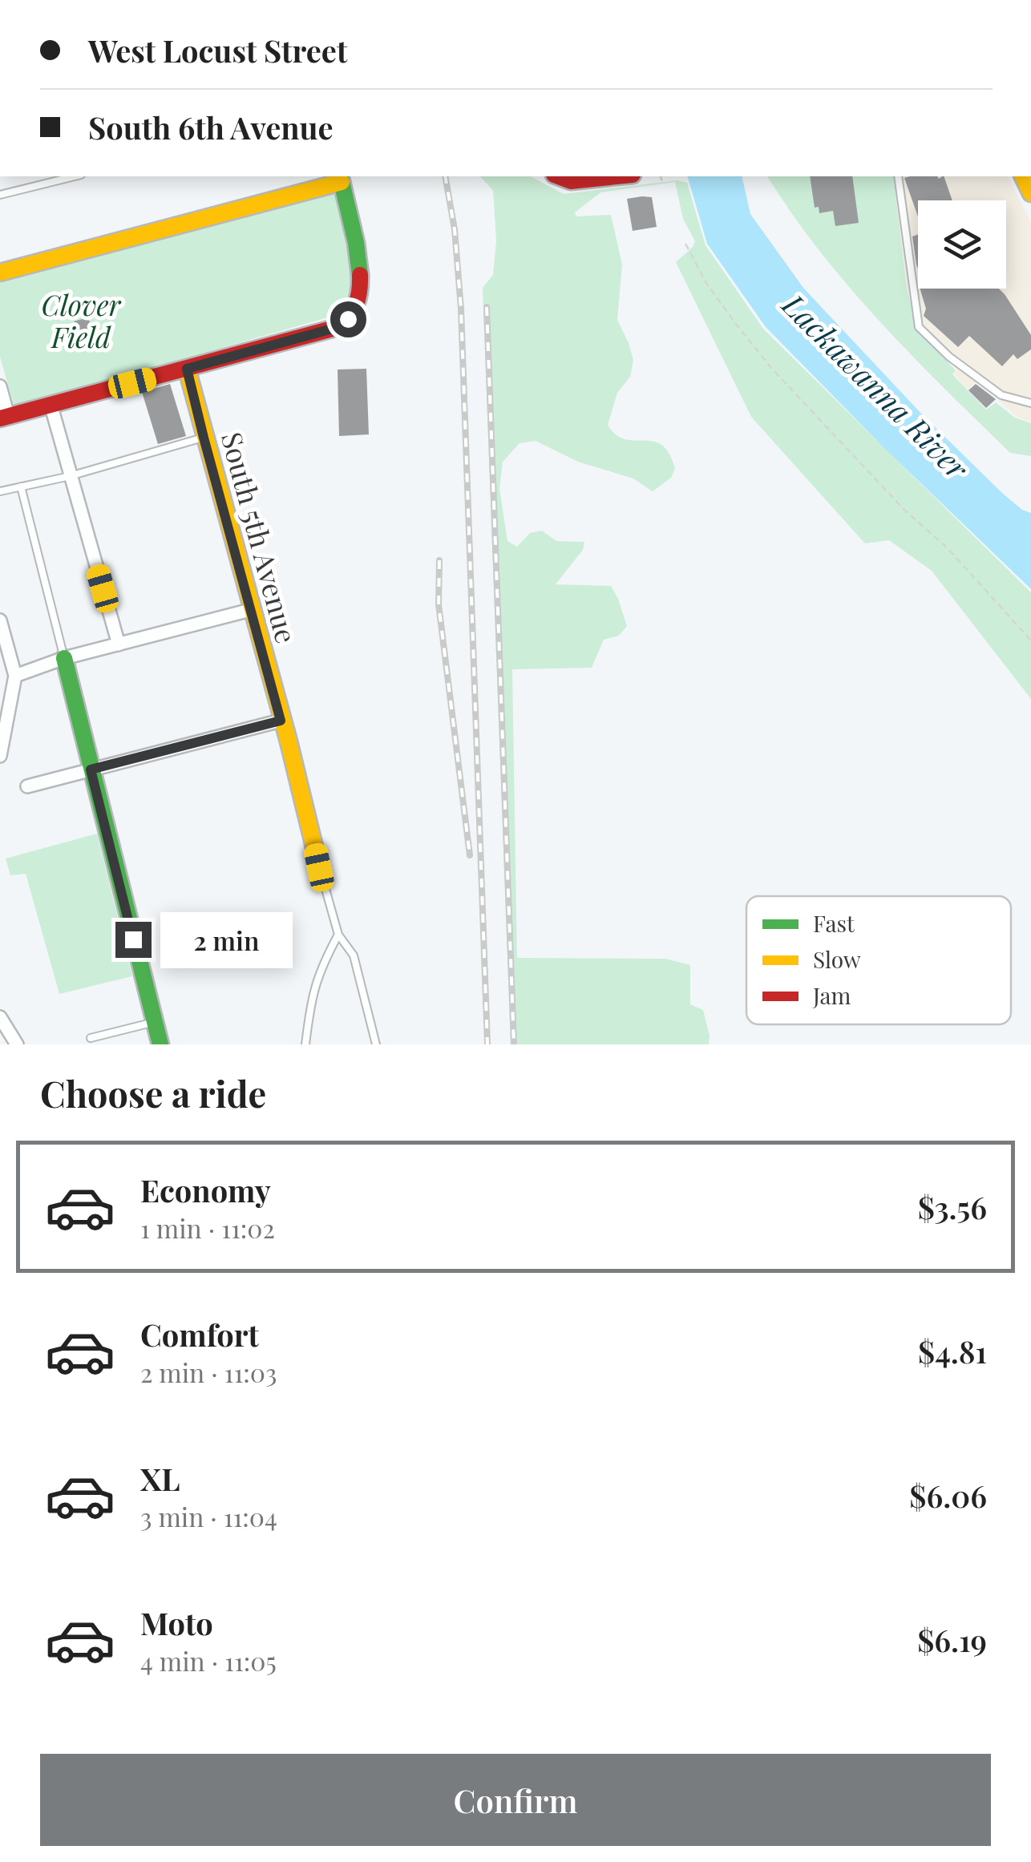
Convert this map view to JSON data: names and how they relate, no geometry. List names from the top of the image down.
{
  "streets": {
    "street": ["South 5th Avenue"]
  },
  "water": ["Lackawanna River"],
  "parks": ["Clover Field"],
  "legend": ["Fast", "Slow", "Jam"],
  "page": {
    "banner": ["West Locust Street", "South 6th Avenue"],
    "bubble": "2 min",
    "heading": "Choose a ride",
    "list": [
      {
        "name": "Economy",
        "note": "1 min · 11:02",
        "value": "$3.56"
      },
      {
        "name": "Comfort",
        "note": "2 min · 11:03",
        "value": "$4.81"
      },
      {
        "name": "XL",
        "note": "3 min · 11:04",
        "value": "$6.06"
      },
      {
        "name": "Moto",
        "note": "4 min · 11:05",
        "value": "$6.19"
      }
    ],
    "buttons": "Confirm"
  }
}
